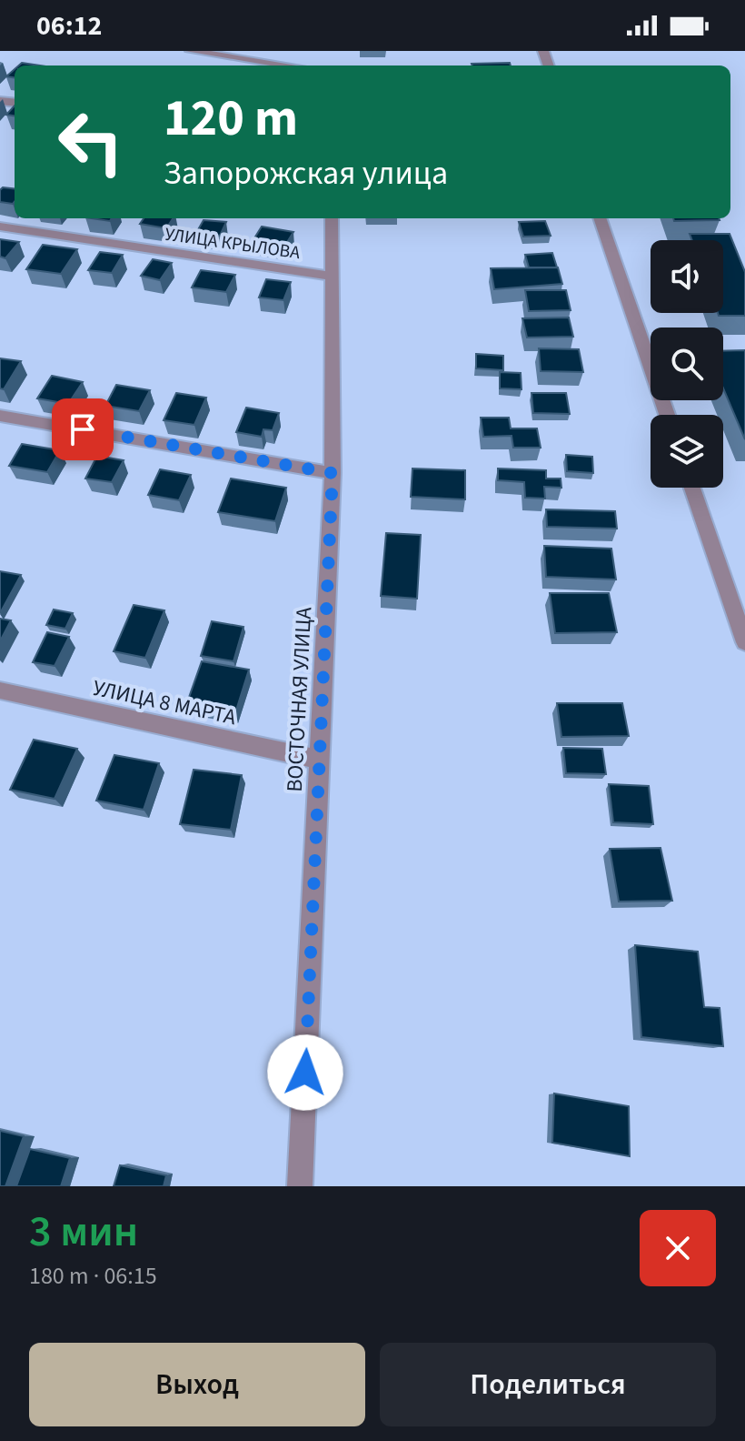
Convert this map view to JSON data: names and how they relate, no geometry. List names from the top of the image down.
{
  "streets": {
    "street": ["УЛИЦА КРЫЛОВА", "ВОСТОЧНАЯ УЛИЦА", "УЛИЦА 8 МАРТА"]
  },
  "crossings": [
    ["УЛИЦА КРЫЛОВА", "ВОСТОЧНАЯ УЛИЦА"],
    ["ВОСТОЧНАЯ УЛИЦА", "УЛИЦА 8 МАРТА"]
  ],
  "page": {
    "status": "06:12",
    "turn": ["120 m", "Запорожская улица"],
    "heading": ["3 мин", "180 m · 06:15"],
    "buttons": ["Выход", "Поделиться"]
  }
}
